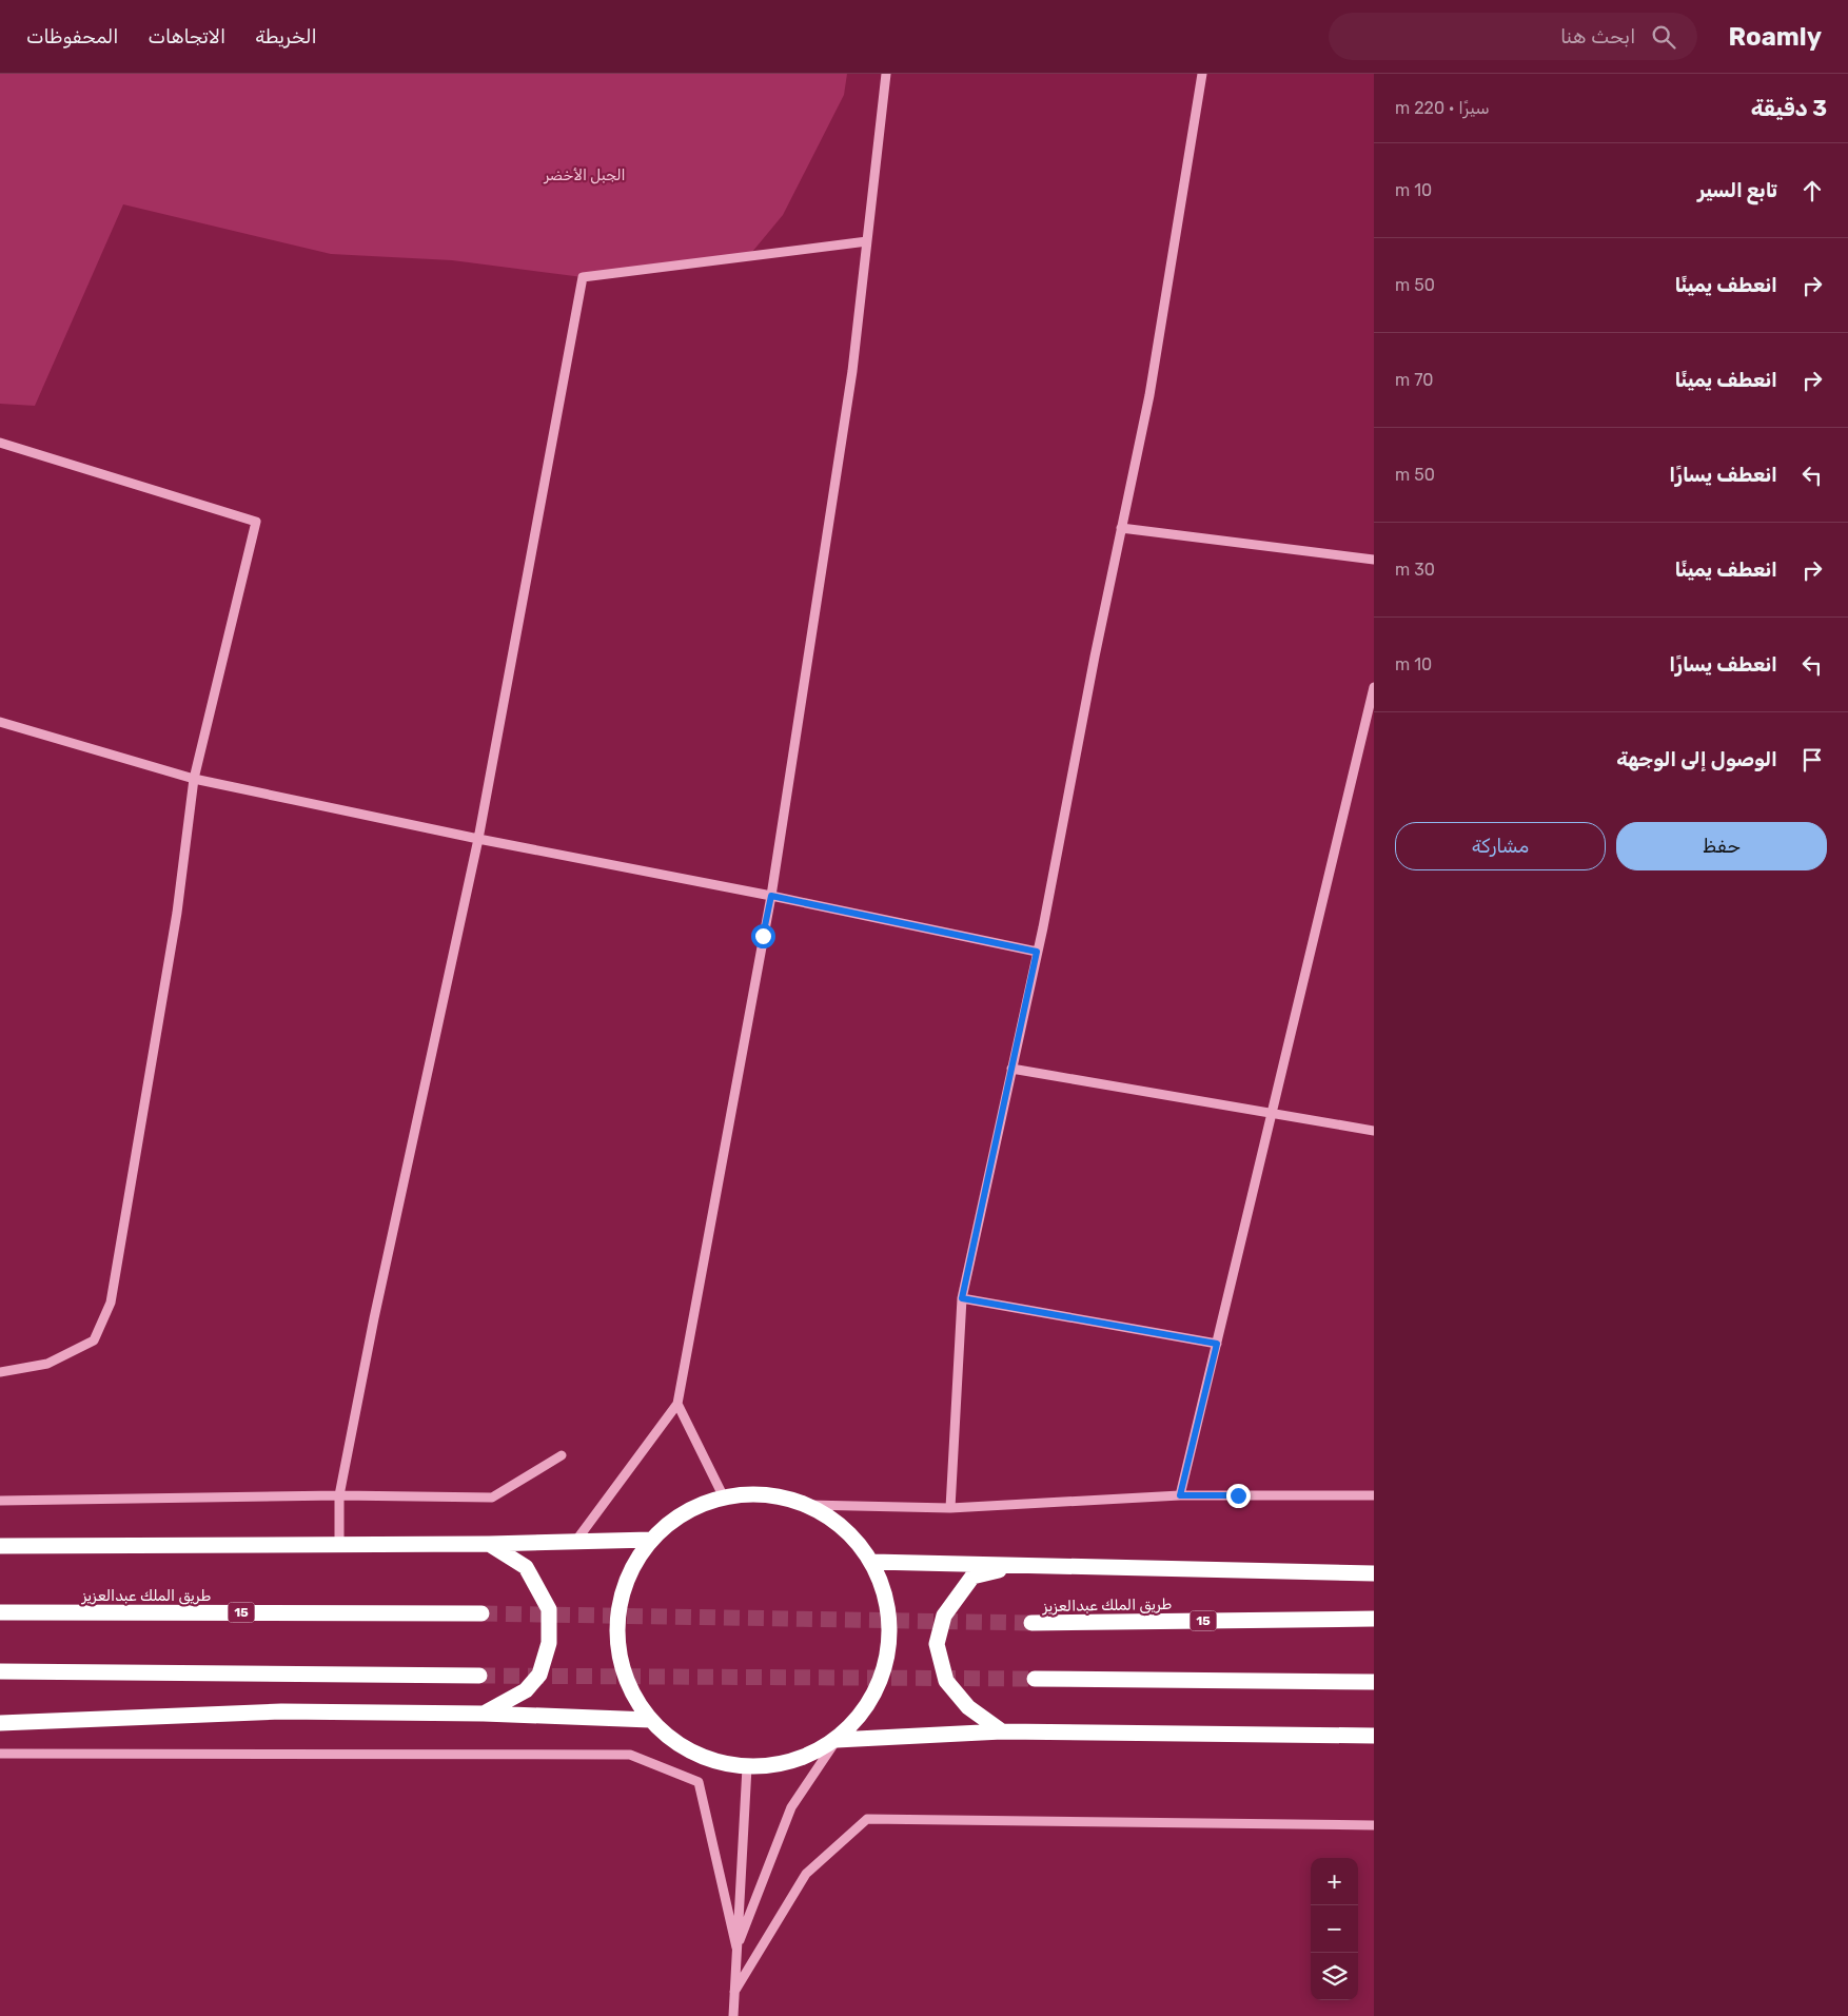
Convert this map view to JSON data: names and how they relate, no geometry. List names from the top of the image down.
{
  "streets": {
    "highway": ["طريق الملك عبدالعزيز", "15"]
  },
  "parks": ["الجبل الأخضر"],
  "page": {
    "header": "Roamly",
    "search": "ابحث هنا",
    "nav": ["الخريطة", "الاتجاهات", "المحفوظات"],
    "heading": ["3 دقيقة", "سيرًا · 220 m"],
    "list": [
      ["تابع السير", "10 m"],
      ["انعطف يمينًا", "50 m"],
      ["انعطف يمينًا", "70 m"],
      ["انعطف يسارًا", "50 m"],
      ["انعطف يمينًا", "30 m"],
      ["انعطف يسارًا", "10 m"],
      "الوصول إلى الوجهة"
    ],
    "buttons": ["حفظ", "مشاركة"],
    "map_buttons": ["+", "−"]
  }
}
